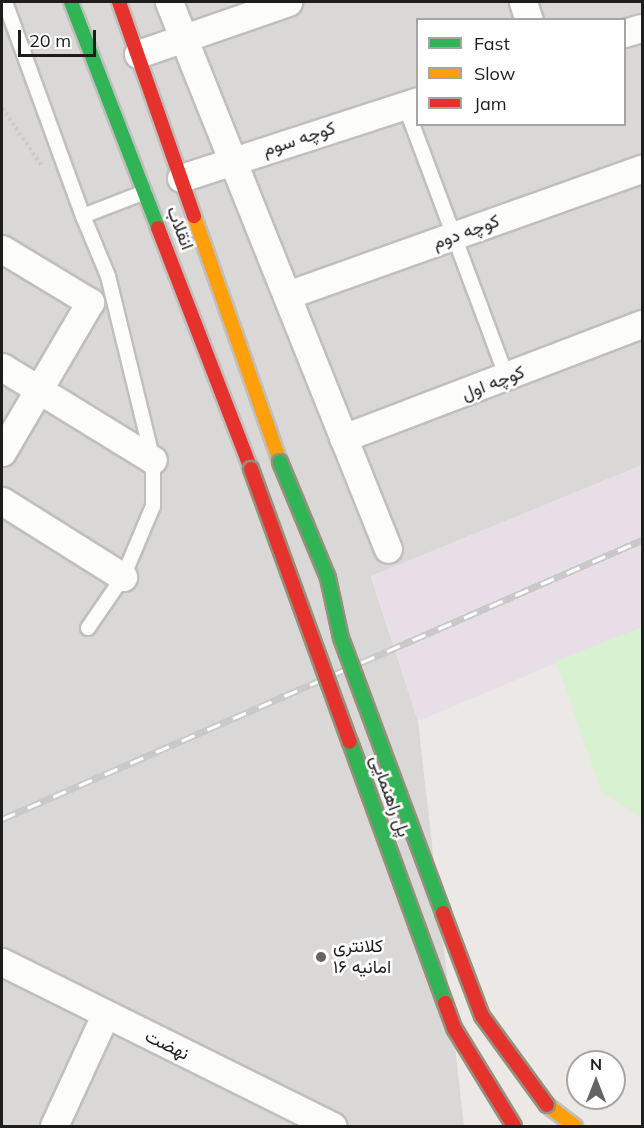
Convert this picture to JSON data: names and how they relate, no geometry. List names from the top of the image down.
{
  "streets": {
    "main road": ["انقلاب", "پل راهنمایی"],
    "street": [
      "کوچه سوم",
      "کوچه دوم",
      "کوچه اول",
      "نهضت"
    ]
  },
  "crossings": [
    ["کوچه سوم", "انقلاب"],
    ["انقلاب", "پل راهنمایی"]
  ],
  "places": ["کلانتری ۱۶ امانیه"],
  "legend": ["Fast", "Slow", "Jam"],
  "scale_bar": "20 m",
  "north": "top"
}
